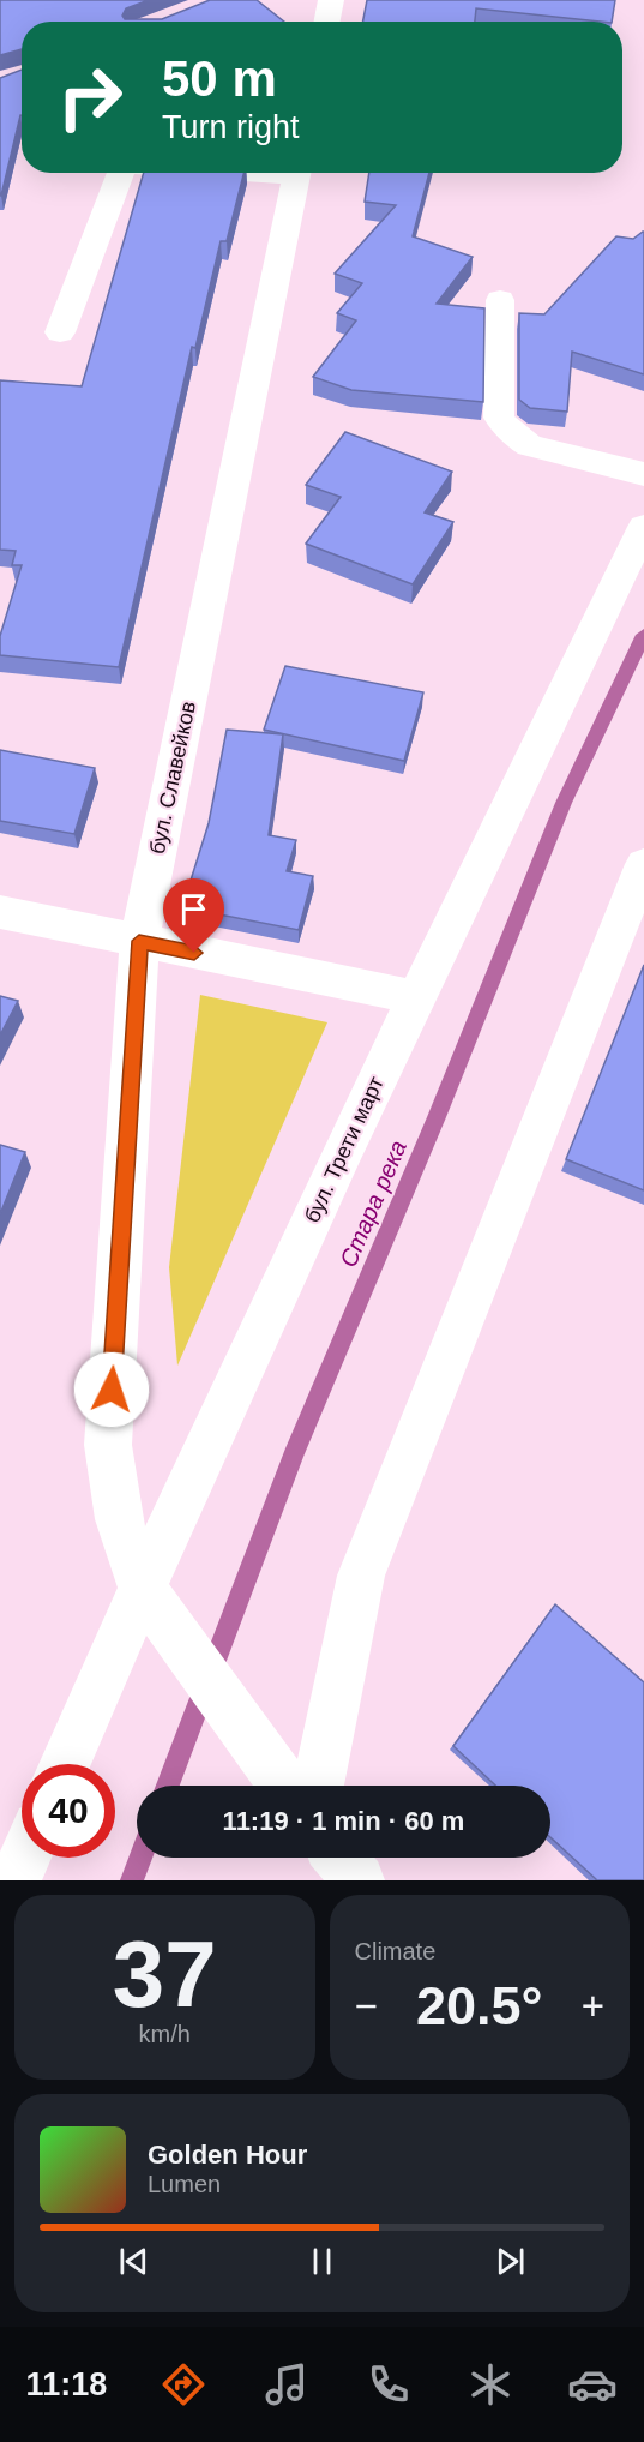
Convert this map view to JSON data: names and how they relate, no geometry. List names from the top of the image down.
{
  "streets": {
    "street": ["бул. Славейков", "бул. Трети март"]
  },
  "crossings": [
    ["бул. Славейков", "бул. Трети март"]
  ],
  "water": ["Стара река"],
  "page": {
    "turn": ["50 m", "Turn right"],
    "limit": "40",
    "trip": "11:19 · 1 min · 60 m",
    "tile": [
      ["37", "km/h"],
      "Climate"
    ],
    "heat": ["−", "20.5°", "+"],
    "song": ["Golden Hour", "Lumen"],
    "tabs": "11:18"
  }
}
